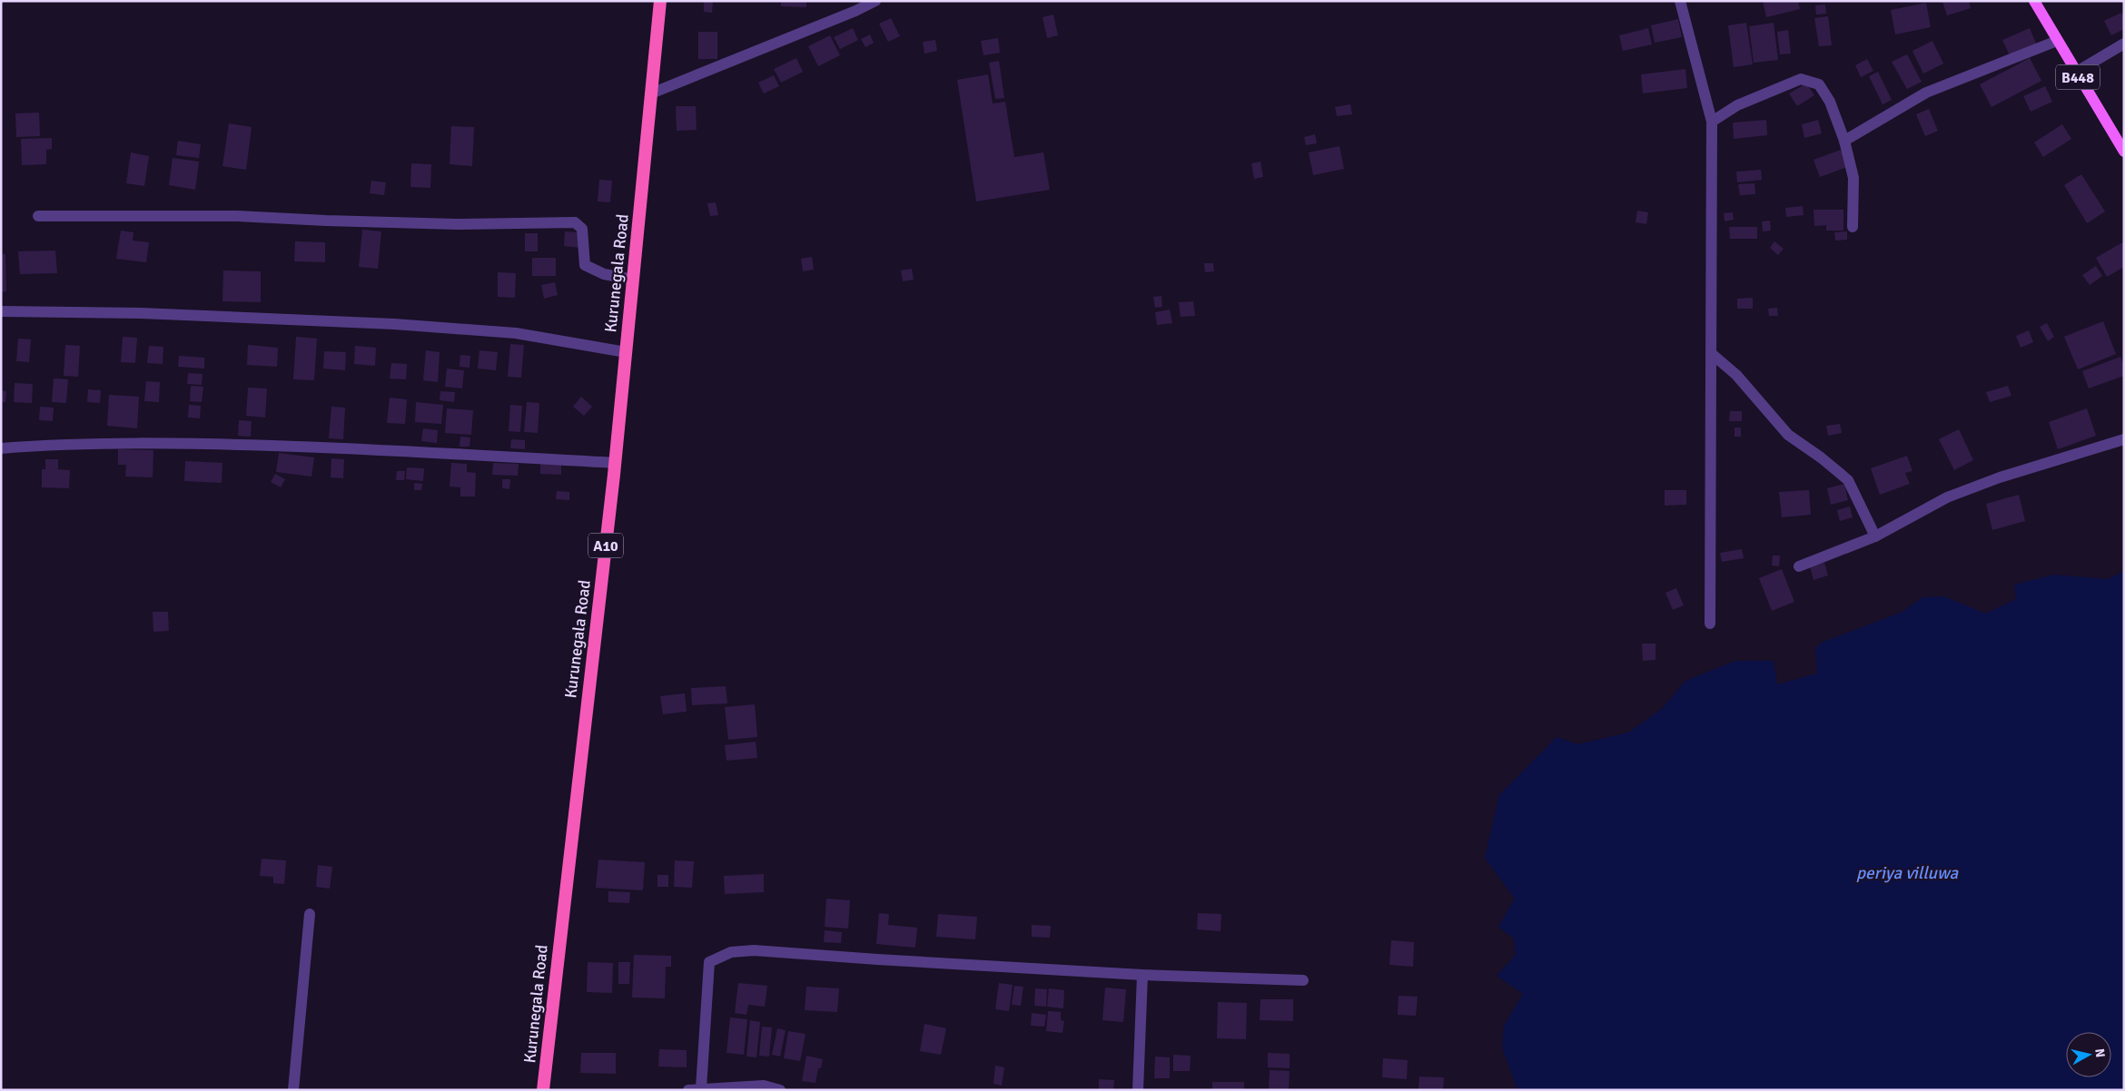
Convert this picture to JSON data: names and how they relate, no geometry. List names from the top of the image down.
{
  "streets": {
    "highway": ["Kurunegala Road", "A10"],
    "main road": ["B448"]
  },
  "water": ["periya villuwa"],
  "north": "right"
}
